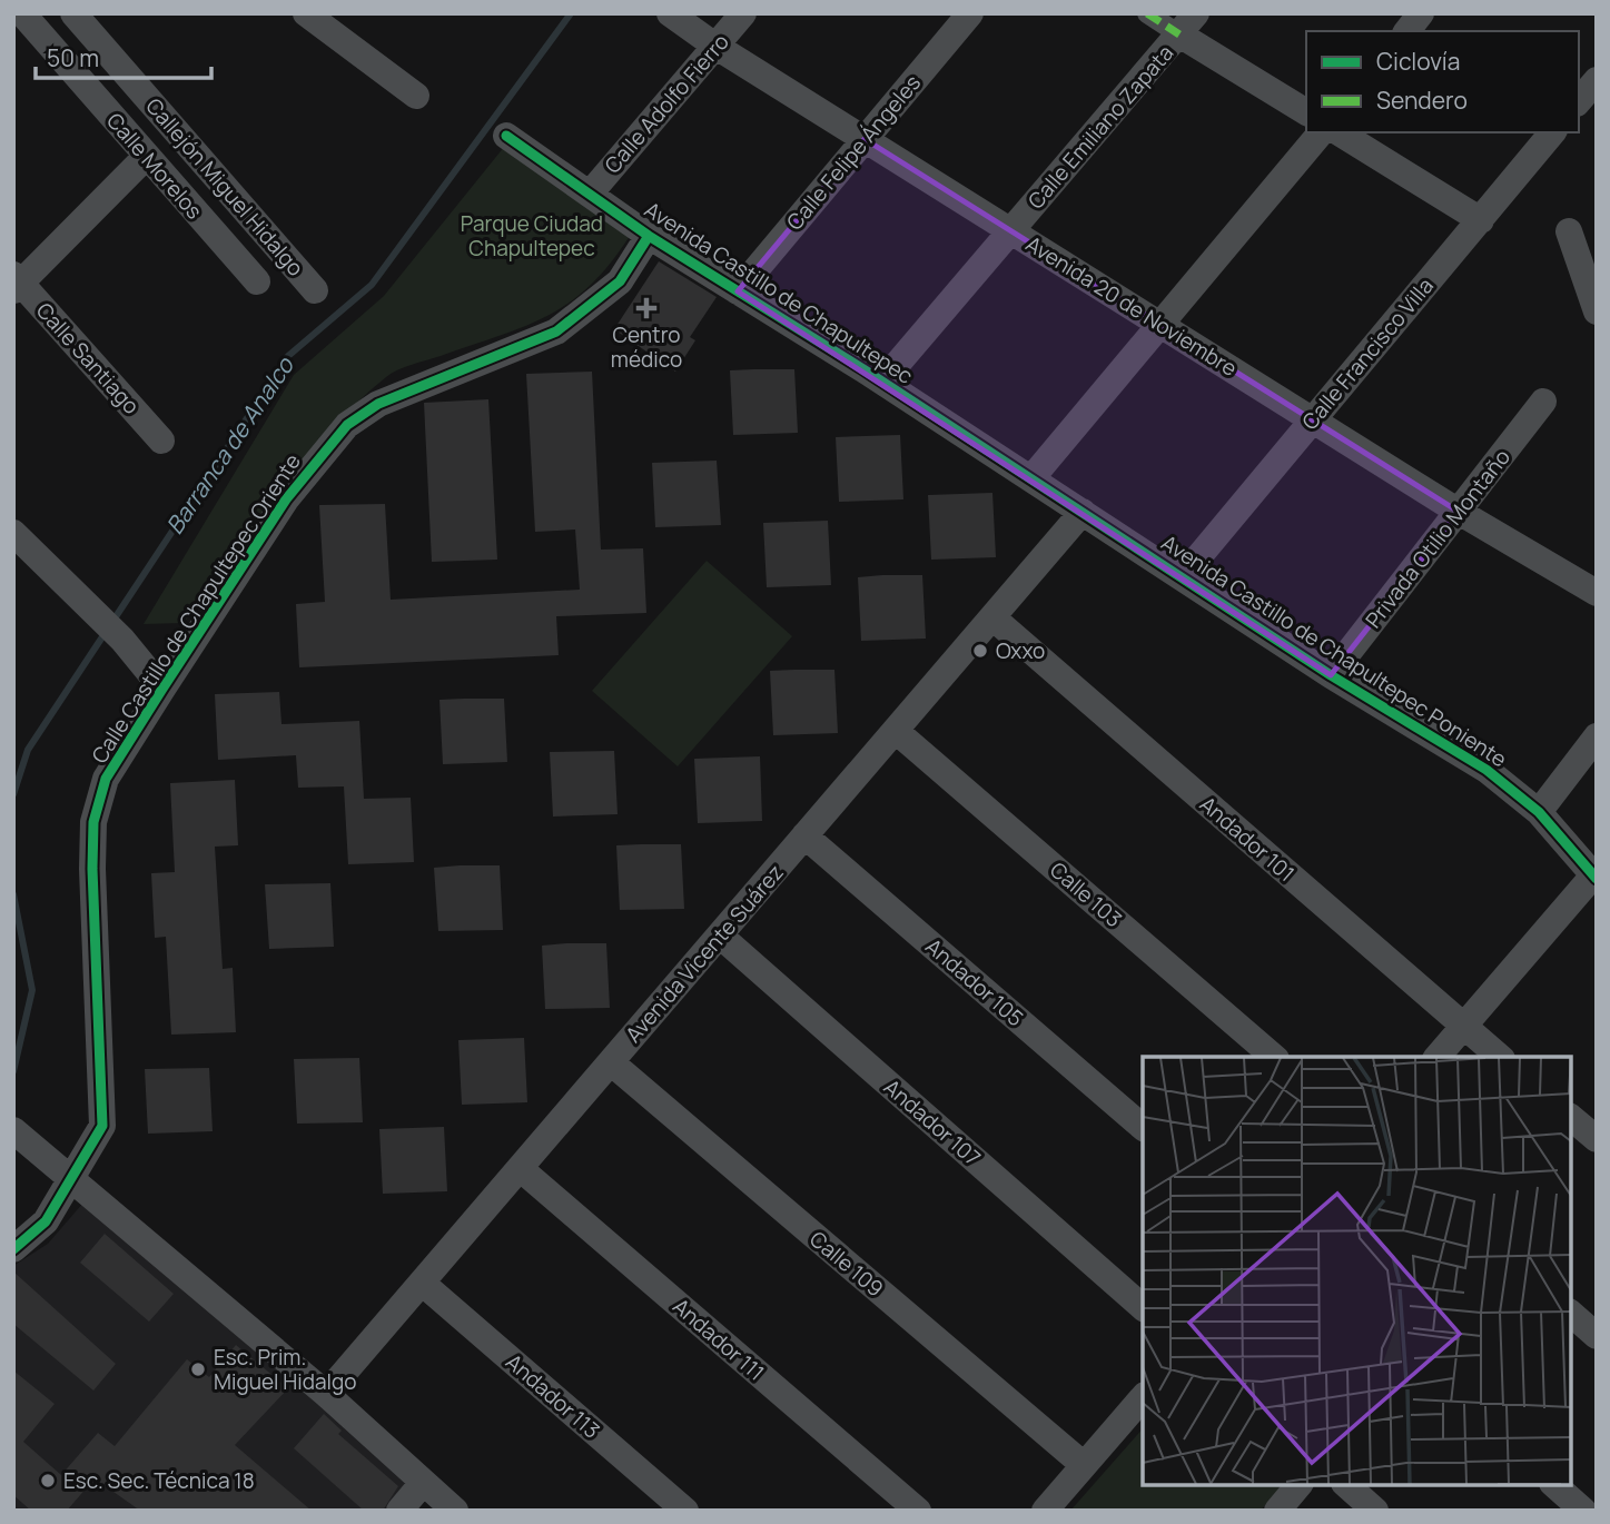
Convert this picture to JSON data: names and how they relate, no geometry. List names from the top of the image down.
{
  "streets": {
    "street": [
      "Calle Adolfo Fierro",
      "Calle Emiliano Zapata",
      "Calle Felipe Ángeles",
      "Calle Morelos",
      "Callejón Miguel Hidalgo",
      "Avenida Castillo de Chapultepec",
      "Avenida 20 de Noviembre",
      "Calle Francisco Villa",
      "Calle Santiago",
      "Privada Otilio Montaño",
      "Calle Castillo de Chapultepec Oriente",
      "Avenida Castillo de Chapultepec Poniente",
      "Andador 101",
      "Calle 103",
      "Avenida Vicente Suárez",
      "Andador 105",
      "Andador 107",
      "Calle 109",
      "Andador 111",
      "Andador 113"
    ]
  },
  "crossings": [
    ["Calle Adolfo Fierro", "Avenida Castillo de Chapultepec"],
    ["Calle Adolfo Fierro", "Avenida 20 de Noviembre"],
    ["Calle Emiliano Zapata", "Avenida Castillo de Chapultepec"],
    ["Calle Emiliano Zapata", "Avenida 20 de Noviembre"],
    ["Calle Felipe Ángeles", "Avenida Castillo de Chapultepec"],
    ["Calle Felipe Ángeles", "Avenida 20 de Noviembre"],
    ["Avenida Castillo de Chapultepec", "Calle Castillo de Chapultepec Oriente"],
    ["Avenida Castillo de Chapultepec", "Avenida Castillo de Chapultepec Poniente"],
    ["Avenida 20 de Noviembre", "Calle Francisco Villa"],
    ["Avenida 20 de Noviembre", "Privada Otilio Montaño"],
    ["Calle Francisco Villa", "Avenida Castillo de Chapultepec Poniente"],
    ["Privada Otilio Montaño", "Avenida Castillo de Chapultepec Poniente"],
    ["Avenida Castillo de Chapultepec Poniente", "Avenida Vicente Suárez"],
    ["Andador 101", "Avenida Vicente Suárez"],
    ["Calle 103", "Avenida Vicente Suárez"],
    ["Avenida Vicente Suárez", "Andador 105"],
    ["Avenida Vicente Suárez", "Andador 107"],
    ["Avenida Vicente Suárez", "Calle 109"],
    ["Avenida Vicente Suárez", "Andador 111"],
    ["Avenida Vicente Suárez", "Andador 113"]
  ],
  "water": ["Barranca de Analco"],
  "parks": ["Parque Ciudad Chapultepec"],
  "places": {
    "health": ["Centro médico"],
    "other": ["Oxxo", "Esc. Prim. Miguel Hidalgo", "Esc. Sec. Técnica 18"]
  },
  "legend": ["Ciclovía", "Sendero"],
  "scale_bar": "50 m"
}
